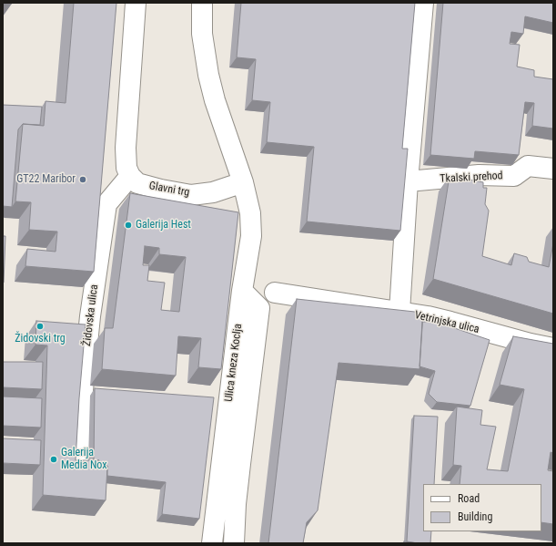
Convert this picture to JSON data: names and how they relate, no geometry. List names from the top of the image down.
{
  "streets": {
    "street": [
      "Tkalski prehod",
      "Glavni trg",
      "Židovska ulica",
      "Vetrinjska ulica",
      "Ulica kneza Koclja"
    ]
  },
  "crossings": [
    ["Glavni trg", "Židovska ulica"],
    ["Glavni trg", "Ulica kneza Koclja"]
  ],
  "places": [
    "GT22 Maribor",
    "Galerija Hest",
    "Židovski trg",
    "Galerija Media Nox"
  ],
  "legend": ["Road", "Building"]
}
